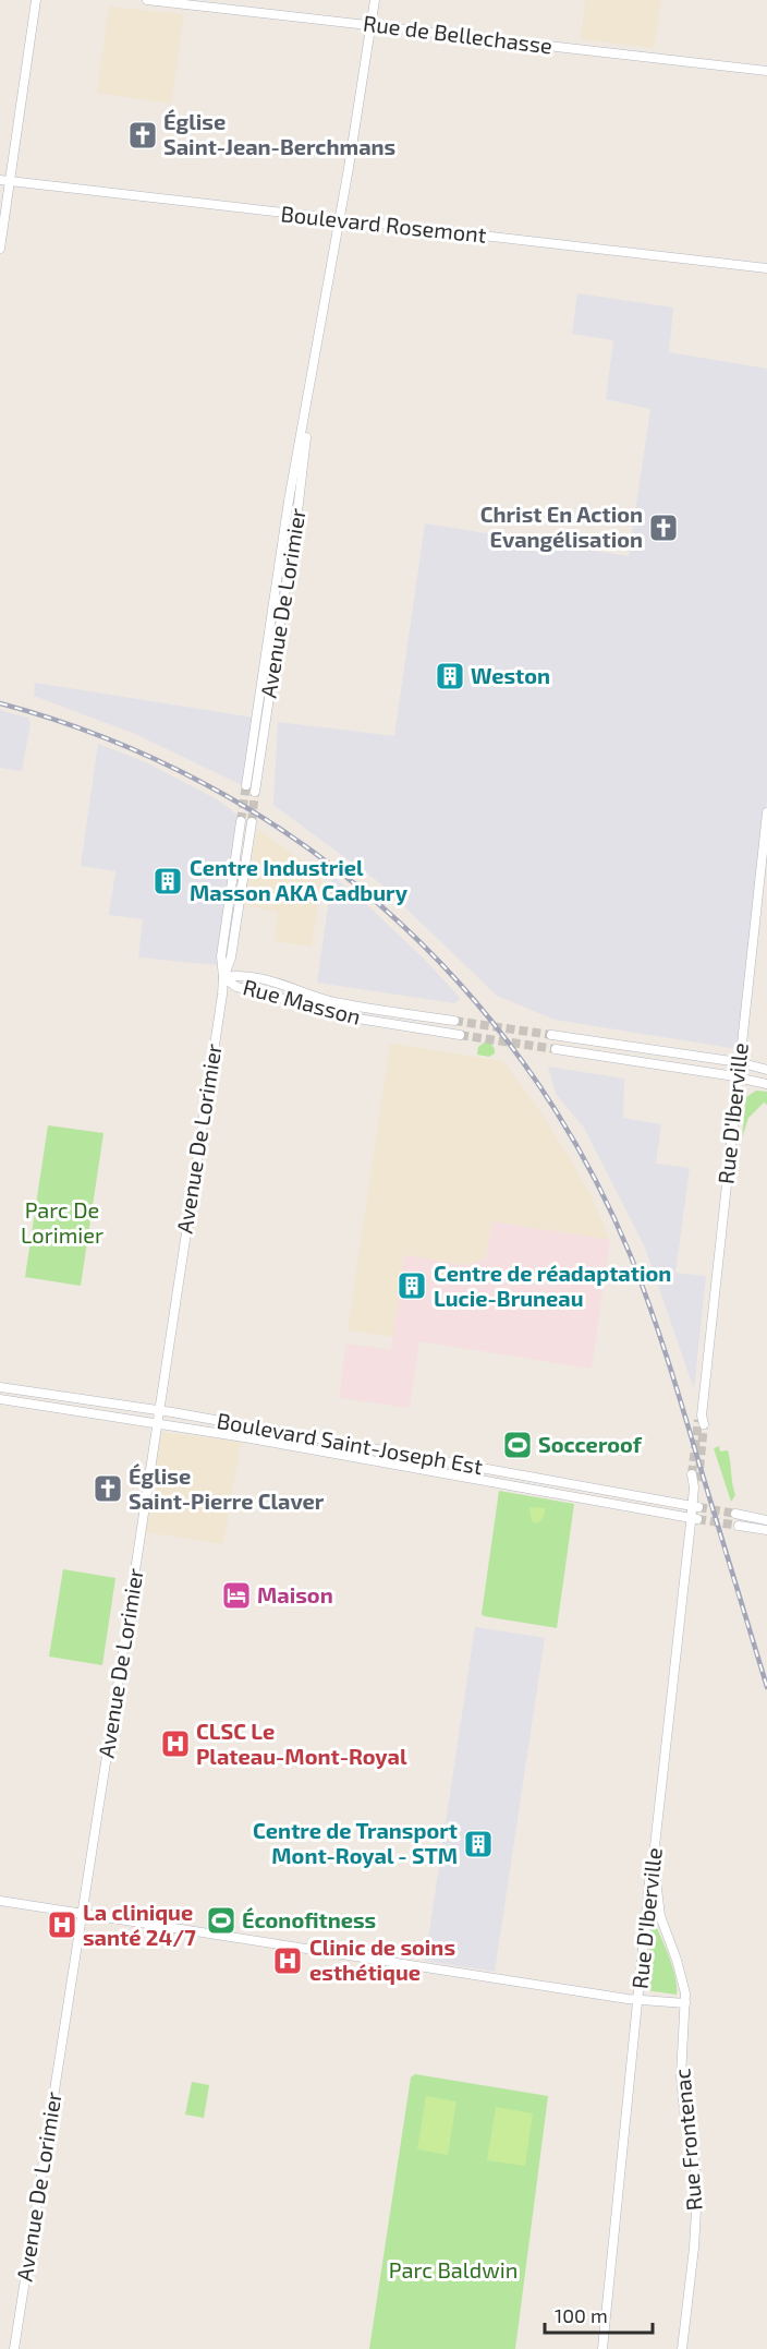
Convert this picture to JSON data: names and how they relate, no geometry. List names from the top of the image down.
{
  "streets": {
    "main road": [
      "Rue de Bellechasse",
      "Boulevard Rosemont",
      "Avenue De Lorimier",
      "Rue Masson",
      "Rue D'Iberville",
      "Boulevard Saint-Joseph Est",
      "Rue Frontenac"
    ]
  },
  "crossings": [
    ["Rue de Bellechasse", "Avenue De Lorimier"],
    ["Boulevard Rosemont", "Avenue De Lorimier"],
    ["Avenue De Lorimier", "Rue Masson"],
    ["Avenue De Lorimier", "Boulevard Saint-Joseph Est"],
    ["Rue D'Iberville", "Boulevard Saint-Joseph Est"],
    ["Rue D'Iberville", "Rue Frontenac"]
  ],
  "parks": ["Parc De Lorimier", "Parc Baldwin"],
  "places": {
    "church": ["Église Saint-Jean-Berchmans", "Christ En Action Evangélisation", "Église Saint-Pierre Claver"],
    "building": [
      "Weston",
      "Centre Industriel Masson AKA Cadbury",
      "Centre de réadaptation Lucie-Bruneau",
      "Centre de Transport Mont-Royal - STM"
    ],
    "sports": ["Socceroof", "Éconofitness"],
    "hotel": ["Maison"],
    "hospital": ["CLSC Le Plateau-Mont-Royal", "La clinique santé 24/7", "Clinic de soins esthétique"]
  },
  "scale_bar": "100 m"
}
